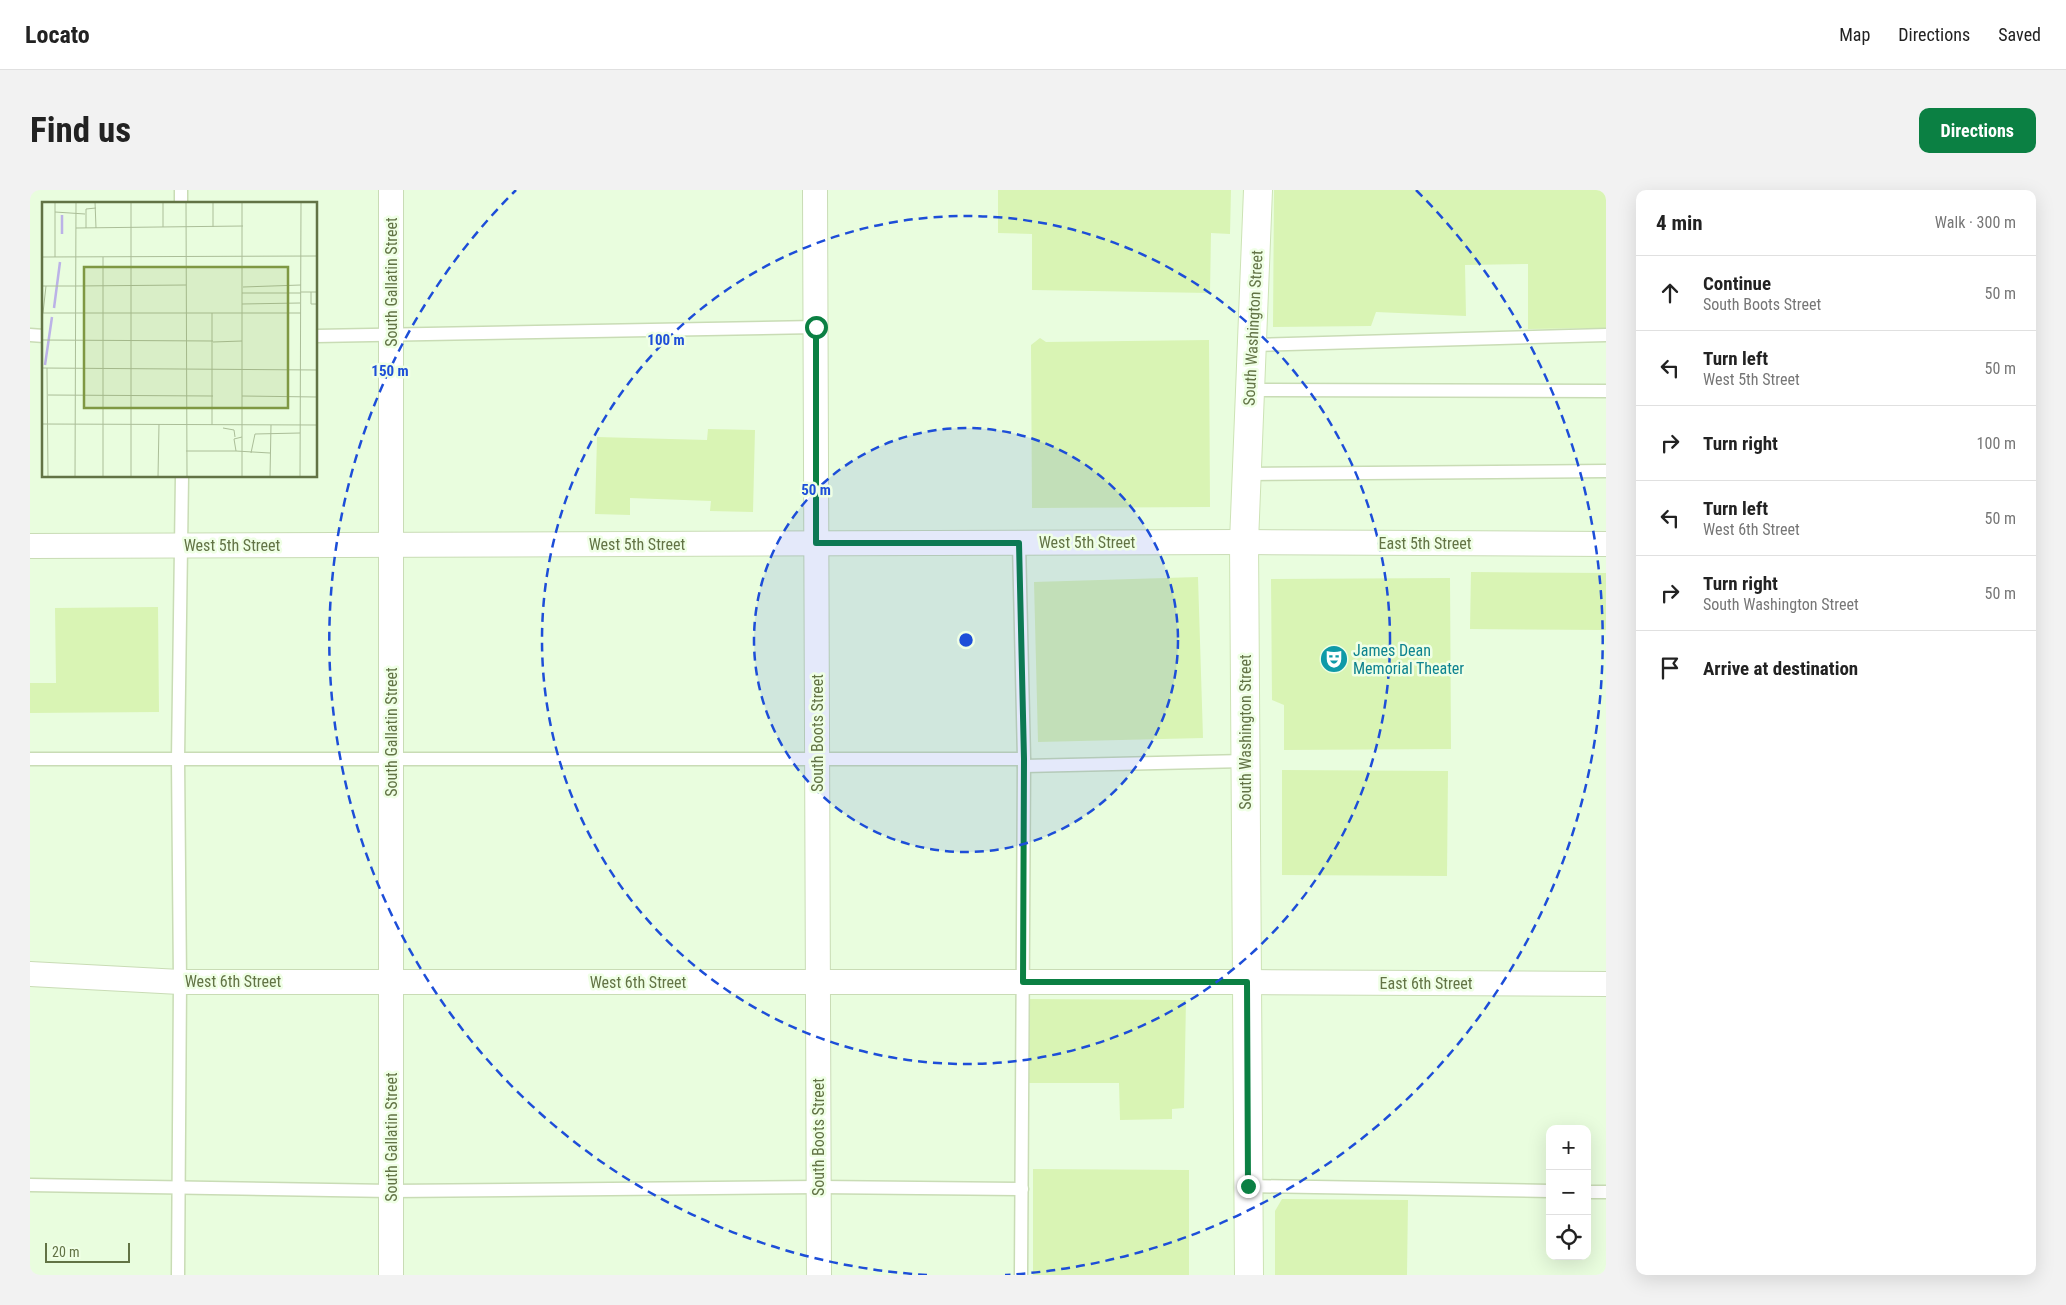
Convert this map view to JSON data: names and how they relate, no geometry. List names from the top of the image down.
{
  "streets": {
    "main road": ["South Washington Street"],
    "street": [
      "South Gallatin Street",
      "West 5th Street",
      "East 5th Street",
      "South Boots Street",
      "West 6th Street",
      "East 6th Street"
    ]
  },
  "crossings": [
    ["South Gallatin Street", "West 5th Street"],
    ["South Gallatin Street", "West 6th Street"],
    ["South Washington Street", "West 5th Street"],
    ["South Washington Street", "East 5th Street"],
    ["South Washington Street", "West 6th Street"],
    ["South Washington Street", "East 6th Street"],
    ["West 5th Street", "East 5th Street"],
    ["West 5th Street", "South Boots Street"],
    ["South Boots Street", "West 6th Street"],
    ["West 6th Street", "East 6th Street"]
  ],
  "places": {
    "theatre": ["James Dean Memorial Theater"]
  },
  "scale_bar": "20 m",
  "page": {
    "header": "Locato",
    "nav": ["Map", "Directions", "Saved"],
    "buttons": "Directions",
    "title": "Find us",
    "heading": ["4 min", "Walk · 300 m"],
    "list": [
      ["Continue", "South Boots Street", "50 m"],
      ["Turn left", "West 5th Street", "50 m"],
      ["Turn right", "100 m"],
      ["Turn left", "West 6th Street", "50 m"],
      ["Turn right", "South Washington Street", "50 m"],
      "Arrive at destination"
    ],
    "map_buttons": ["+", "−"],
    "scale": "20 m"
  },
  "rings": ["100 m", "150 m", "50 m"]
}
